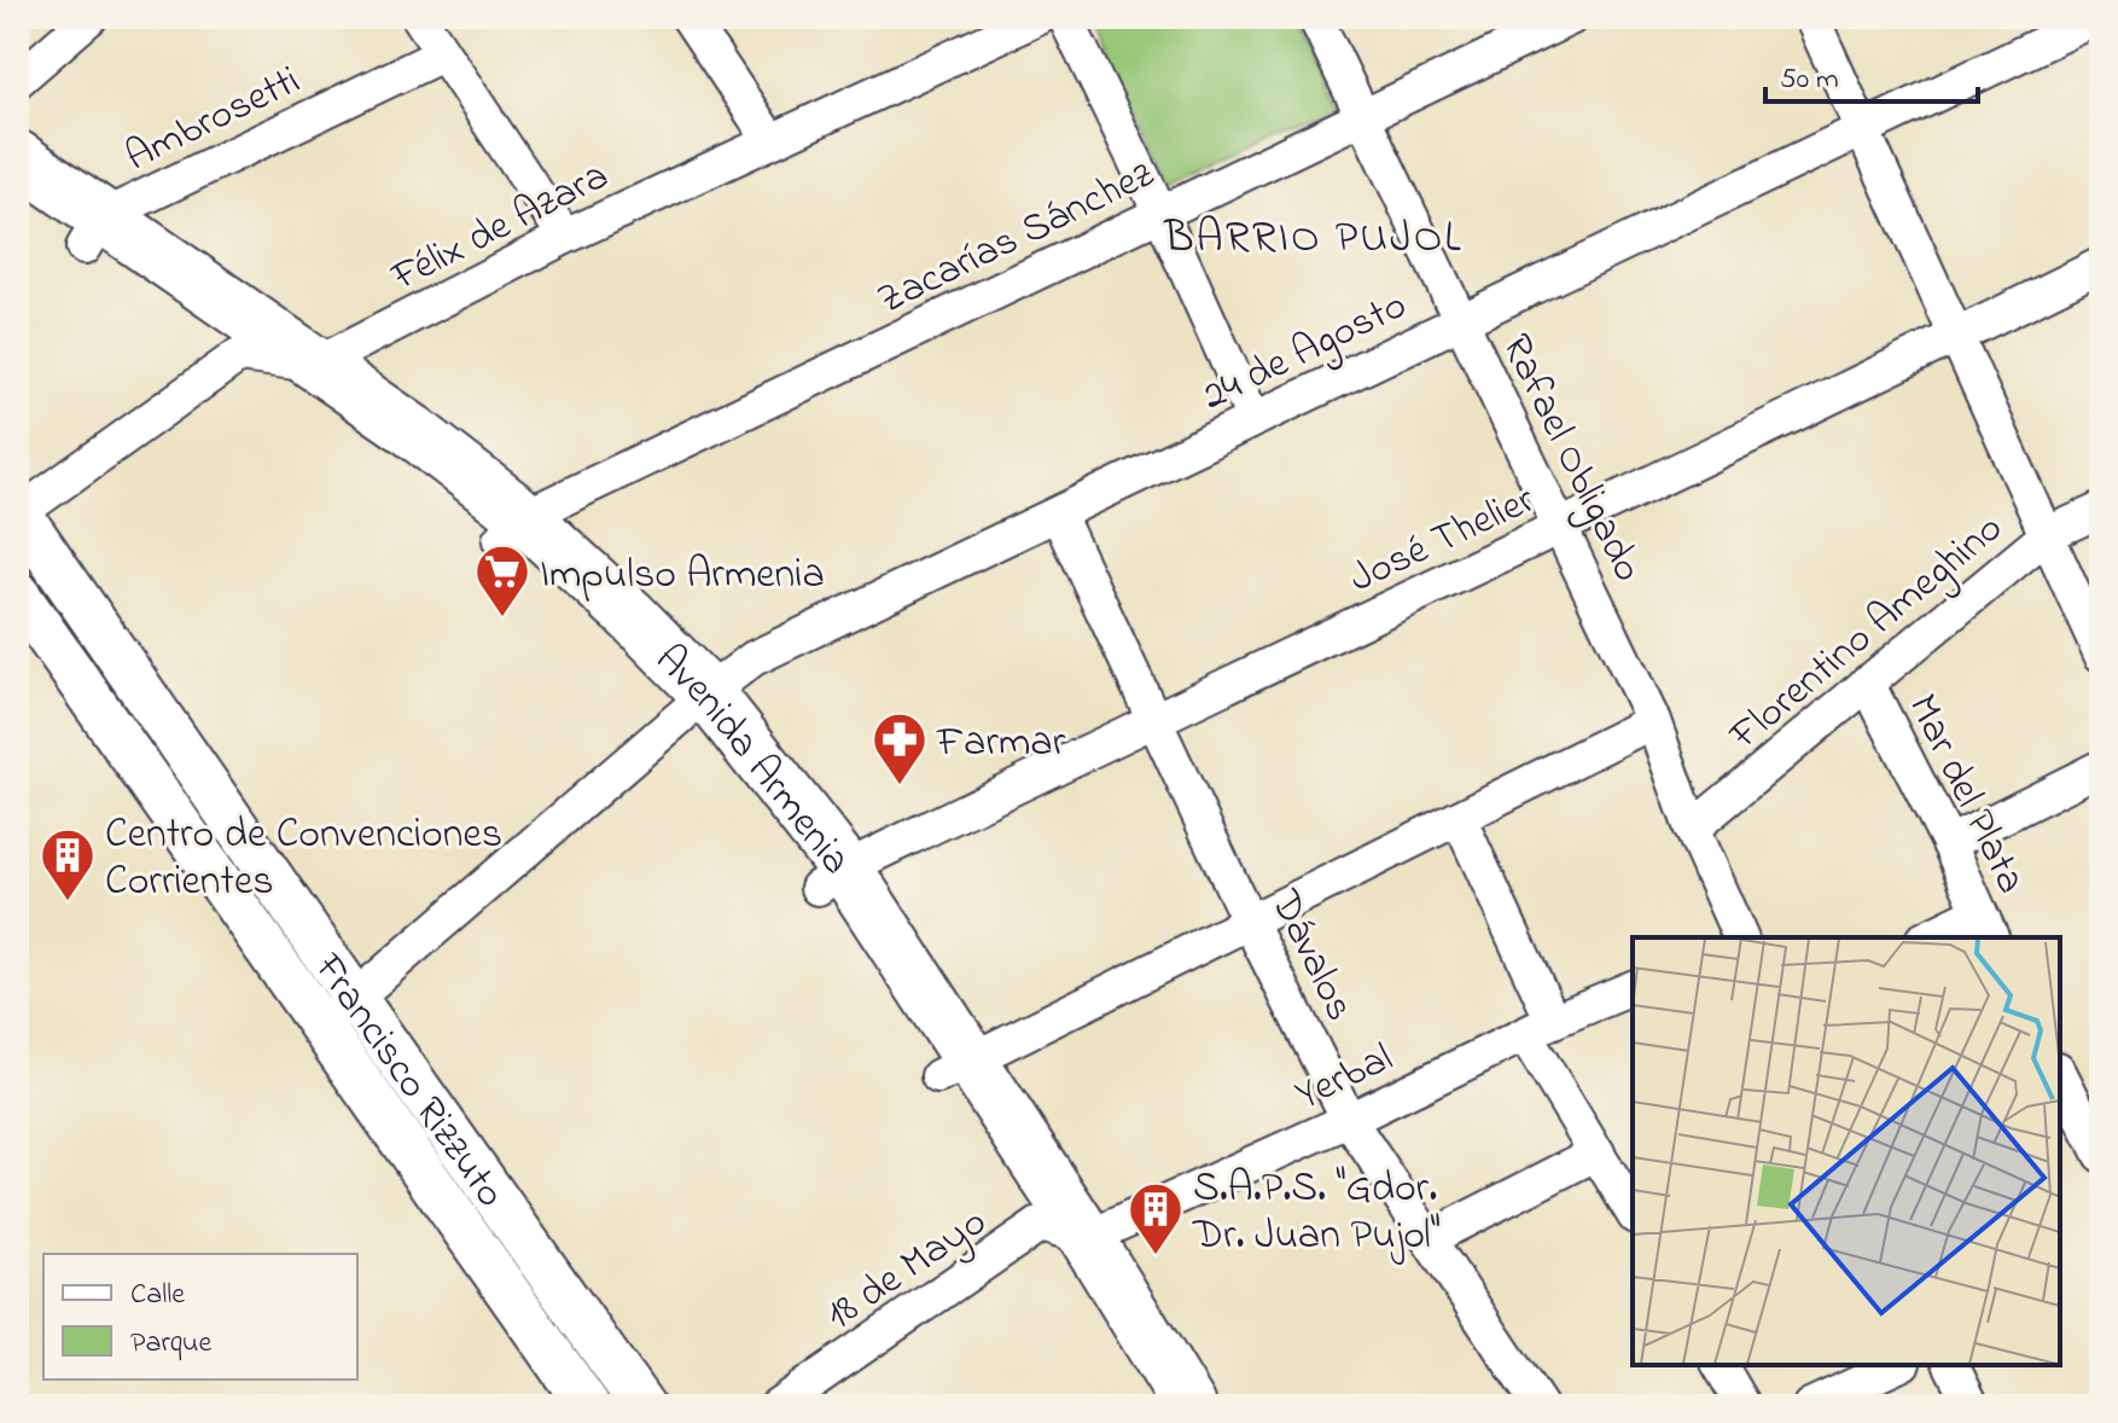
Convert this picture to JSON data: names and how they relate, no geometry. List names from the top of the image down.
{
  "streets": {
    "main road": ["Avenida Armenia"],
    "street": [
      "Ambrosetti",
      "Félix de Azara",
      "Zacarías Sánchez",
      "24 de Agosto",
      "Rafael Obligado",
      "José Thelier",
      "Florentino Ameghino",
      "Mar del Plata",
      "Dávalos",
      "Yerbal",
      "Francisco Rizzuto",
      "18 de Mayo"
    ]
  },
  "crossings": [
    ["Ambrosetti", "Avenida Armenia"],
    ["Félix de Azara", "Avenida Armenia"],
    ["Zacarías Sánchez", "Rafael Obligado"],
    ["Zacarías Sánchez", "Avenida Armenia"],
    ["24 de Agosto", "Rafael Obligado"],
    ["24 de Agosto", "Avenida Armenia"],
    ["24 de Agosto", "Dávalos"],
    ["24 de Agosto", "Francisco Rizzuto"],
    ["Rafael Obligado", "José Thelier"],
    ["Rafael Obligado", "Florentino Ameghino"],
    ["José Thelier", "Avenida Armenia"],
    ["José Thelier", "Dávalos"],
    ["Florentino Ameghino", "Mar del Plata"],
    ["Avenida Armenia", "Yerbal"],
    ["Avenida Armenia", "18 de Mayo"],
    ["Dávalos", "Yerbal"],
    ["Yerbal", "18 de Mayo"]
  ],
  "districts": ["BARRIO PUJOL"],
  "places": {
    "supermarket": ["Impulso Armenia"],
    "pharmacy": ["Farmar"],
    "building": ["Centro de Convenciones Corrientes", "S.A.P.S. \"Gdor. Dr. Juan Pujol\""]
  },
  "legend": ["Calle", "Parque"],
  "scale_bar": "50 m"
}
